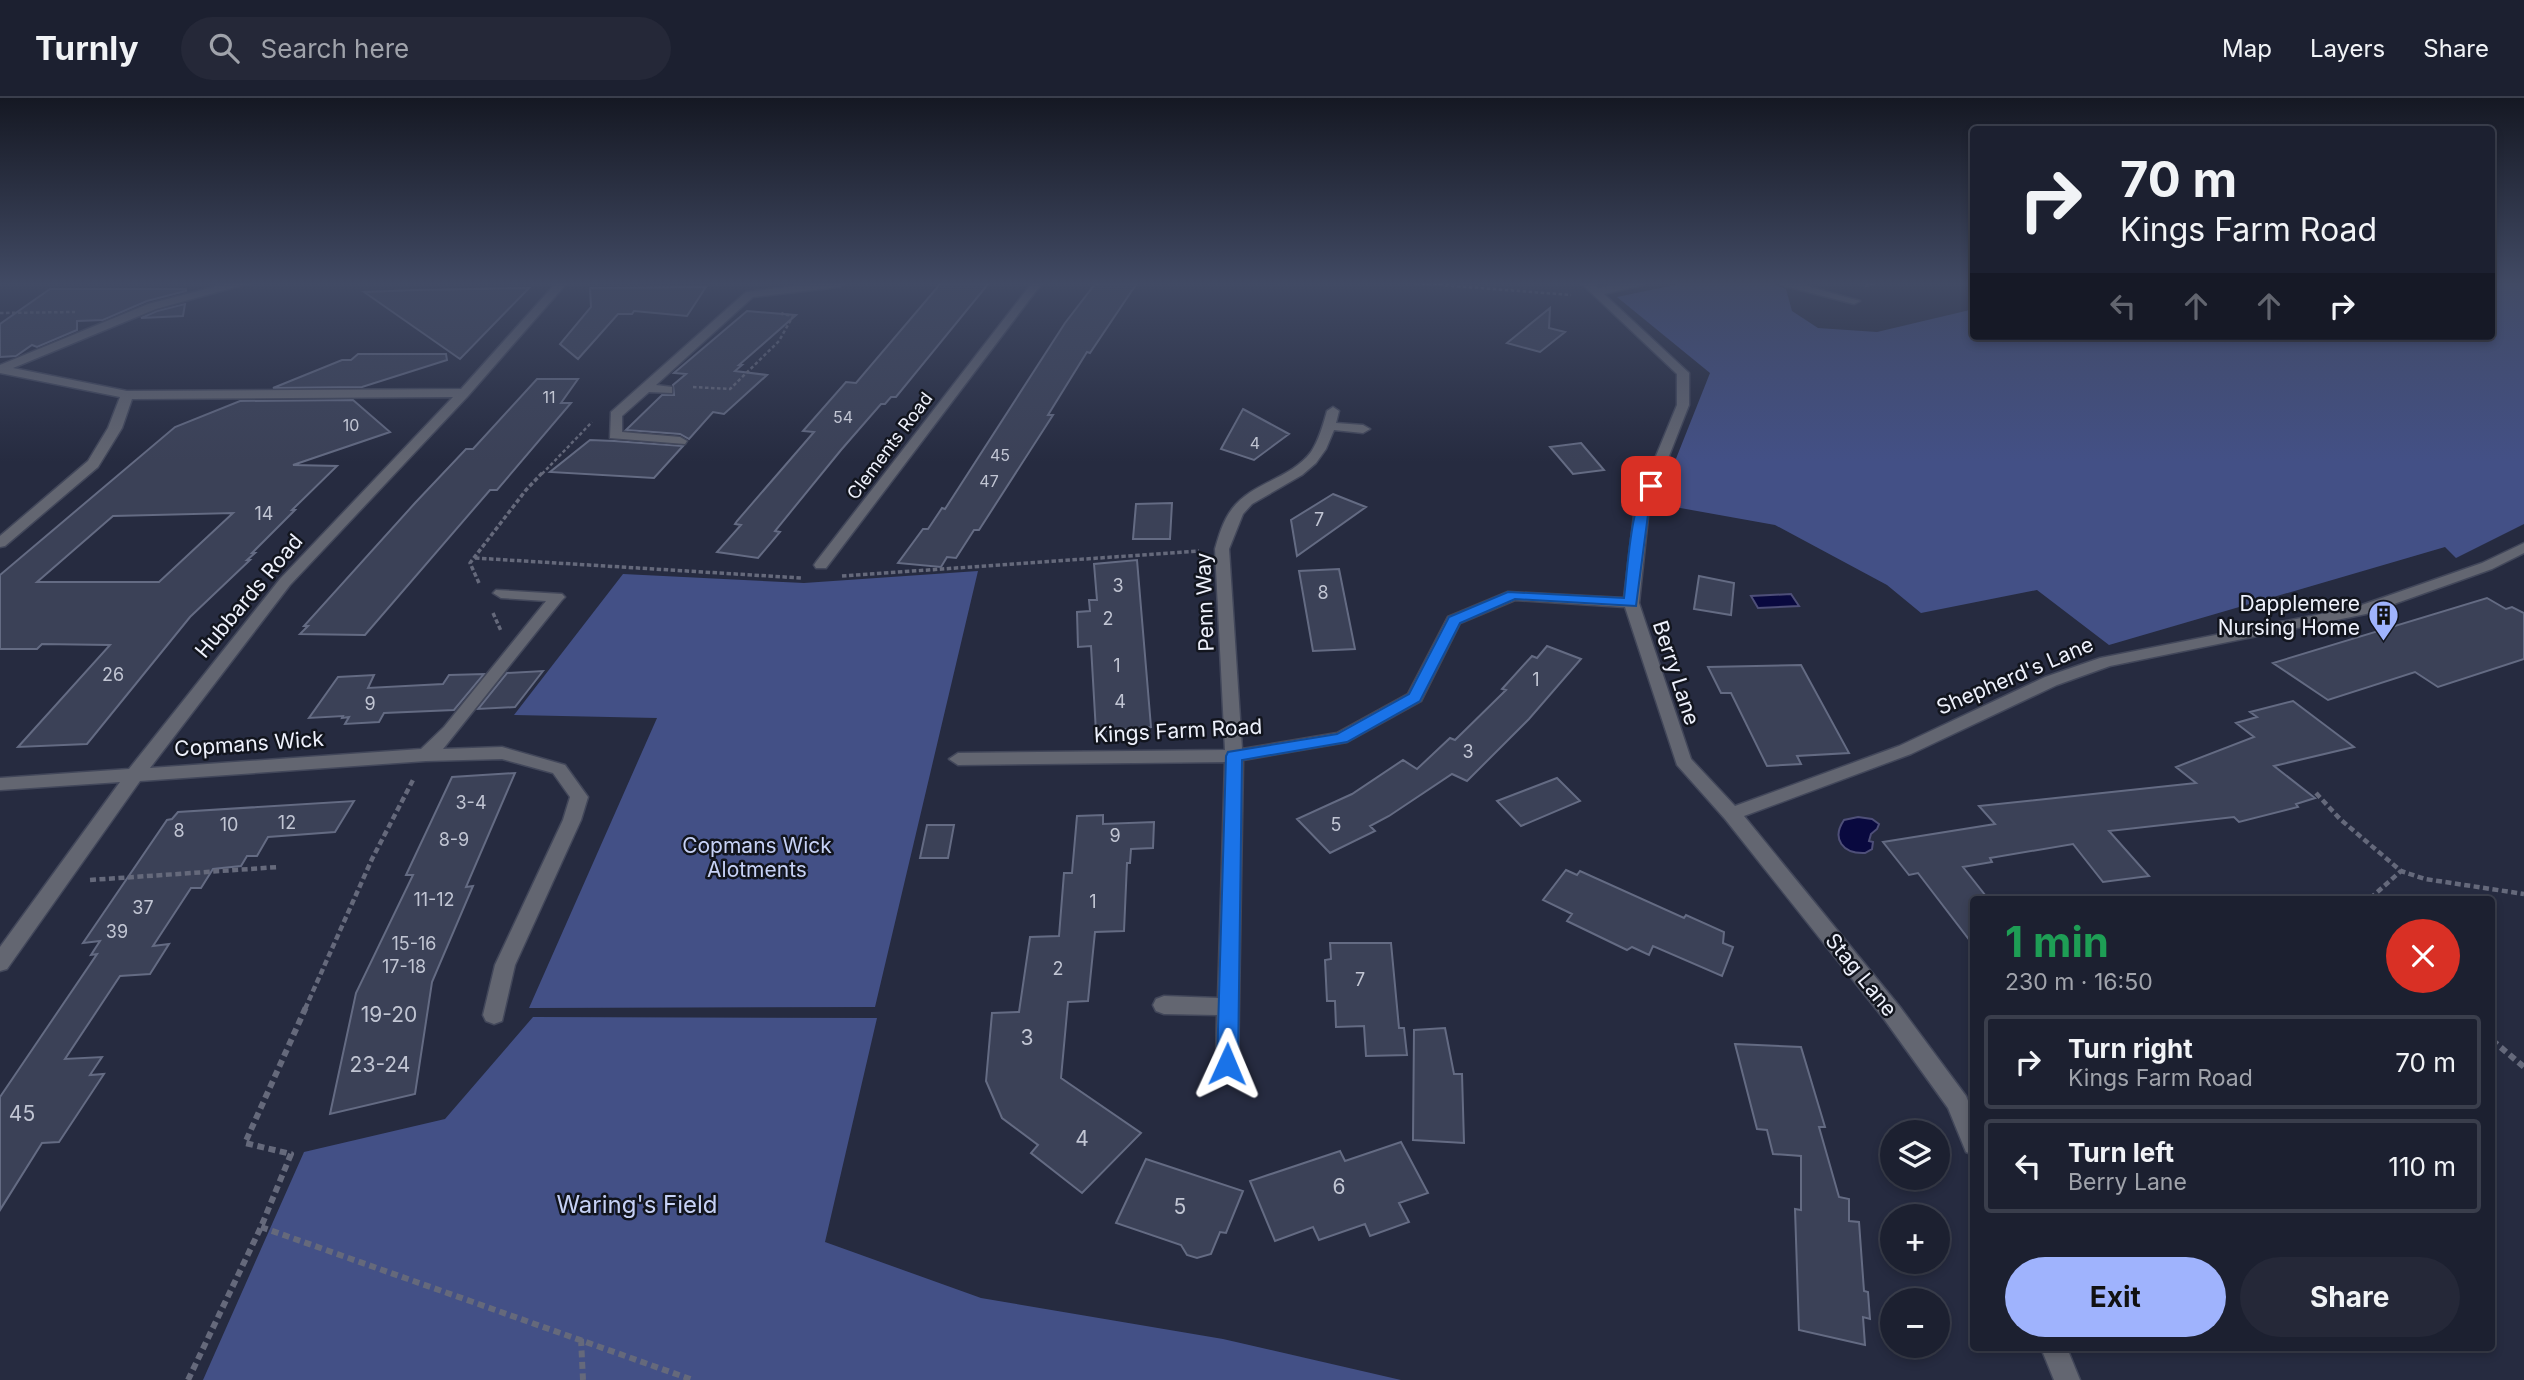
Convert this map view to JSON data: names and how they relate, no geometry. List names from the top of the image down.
{
  "streets": {
    "street": [
      "Clements Road",
      "Hubbards Road",
      "Penn Way",
      "Berry Lane",
      "Shepherd's Lane",
      "Kings Farm Road",
      "Copmans Wick",
      "Stag Lane"
    ]
  },
  "crossings": [
    ["Hubbards Road", "Copmans Wick"],
    ["Penn Way", "Kings Farm Road"],
    ["Berry Lane", "Shepherd's Lane"],
    ["Berry Lane", "Kings Farm Road"],
    ["Berry Lane", "Stag Lane"],
    ["Shepherd's Lane", "Stag Lane"]
  ],
  "parks": ["Copmans Wick Alotments", "Waring's Field"],
  "places": {
    "building": ["Dapplemere Nursing Home"]
  },
  "house_numbers": [
    "11",
    "54",
    "10",
    "4",
    "45",
    "47",
    "14",
    "7",
    "3",
    "8",
    "2",
    "1",
    "26",
    "1",
    "4",
    "9",
    "3",
    "3-4",
    "12",
    "10",
    "5",
    "8",
    "9",
    "8-9",
    "11-12",
    "1",
    "37",
    "39",
    "15-16",
    "17-18",
    "2",
    "7",
    "19-20",
    "3",
    "23-24",
    "45",
    "4",
    "6",
    "5"
  ],
  "page": {
    "header": "Turnly",
    "search": "Search here",
    "nav": ["Map", "Layers", "Share"],
    "turn": ["70 m", "Kings Farm Road"],
    "heading": ["1 min", "230 m · 16:50"],
    "list": [
      {
        "name": "Turn right",
        "note": "Kings Farm Road",
        "value": "70 m"
      },
      {
        "name": "Turn left",
        "note": "Berry Lane",
        "value": "110 m"
      }
    ],
    "map_buttons": ["+", "−"],
    "buttons": ["Exit", "Share"]
  }
}
